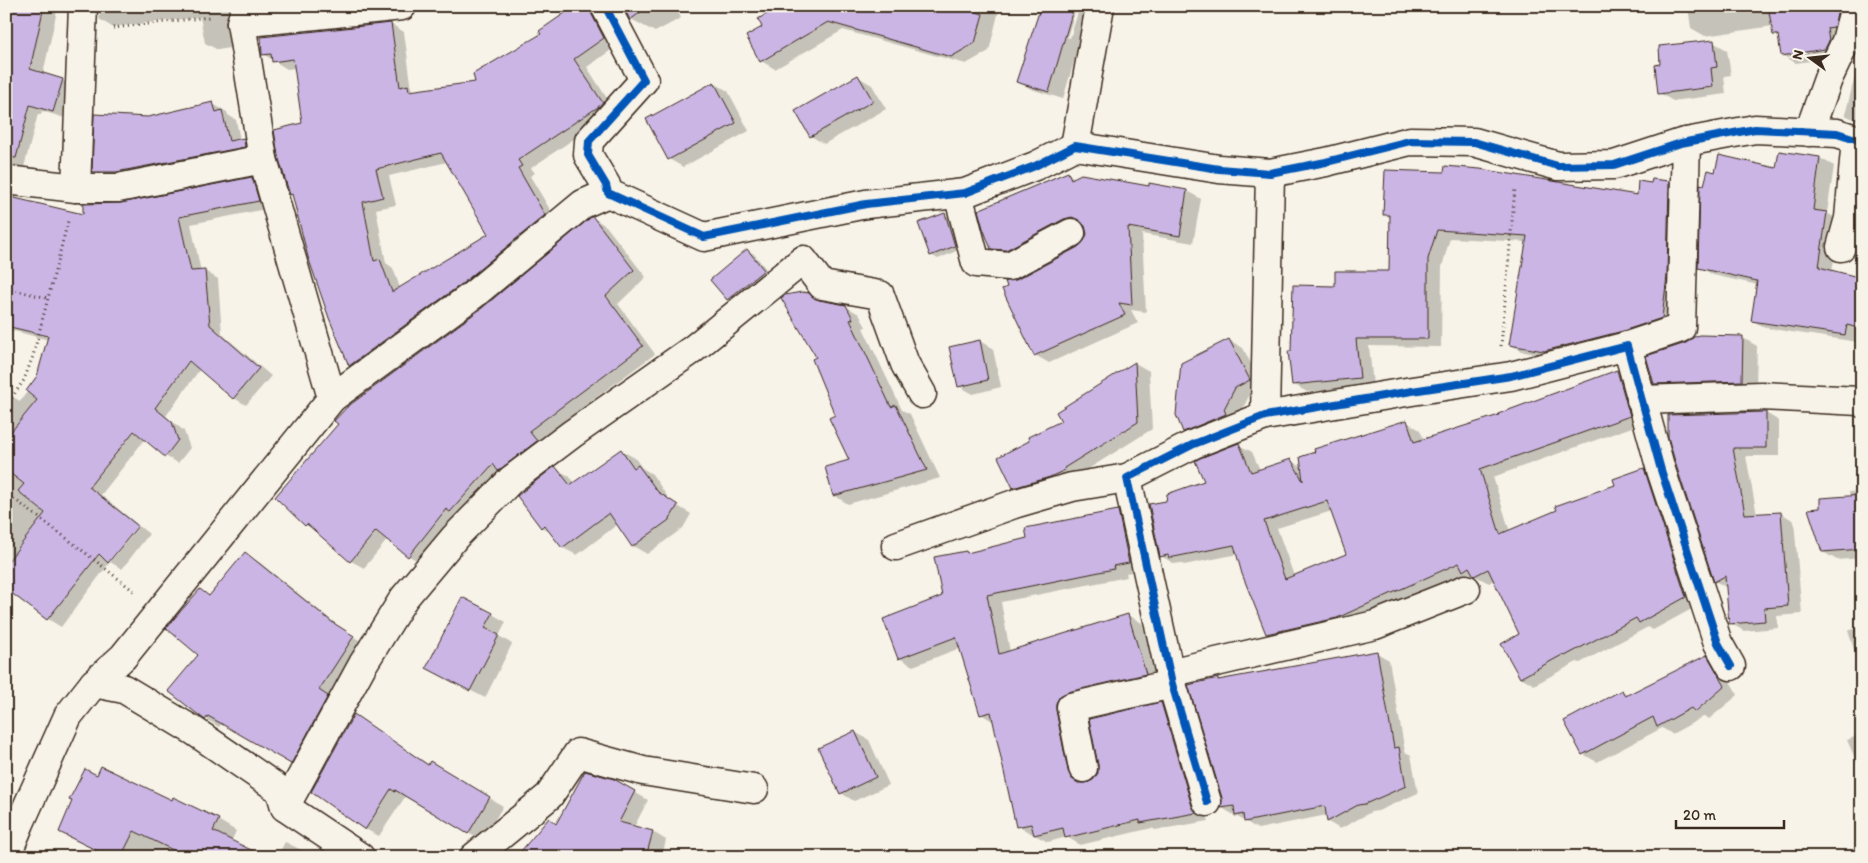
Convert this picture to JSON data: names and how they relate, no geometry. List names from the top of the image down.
{
  "scale_bar": "20 m",
  "north": "left"
}
